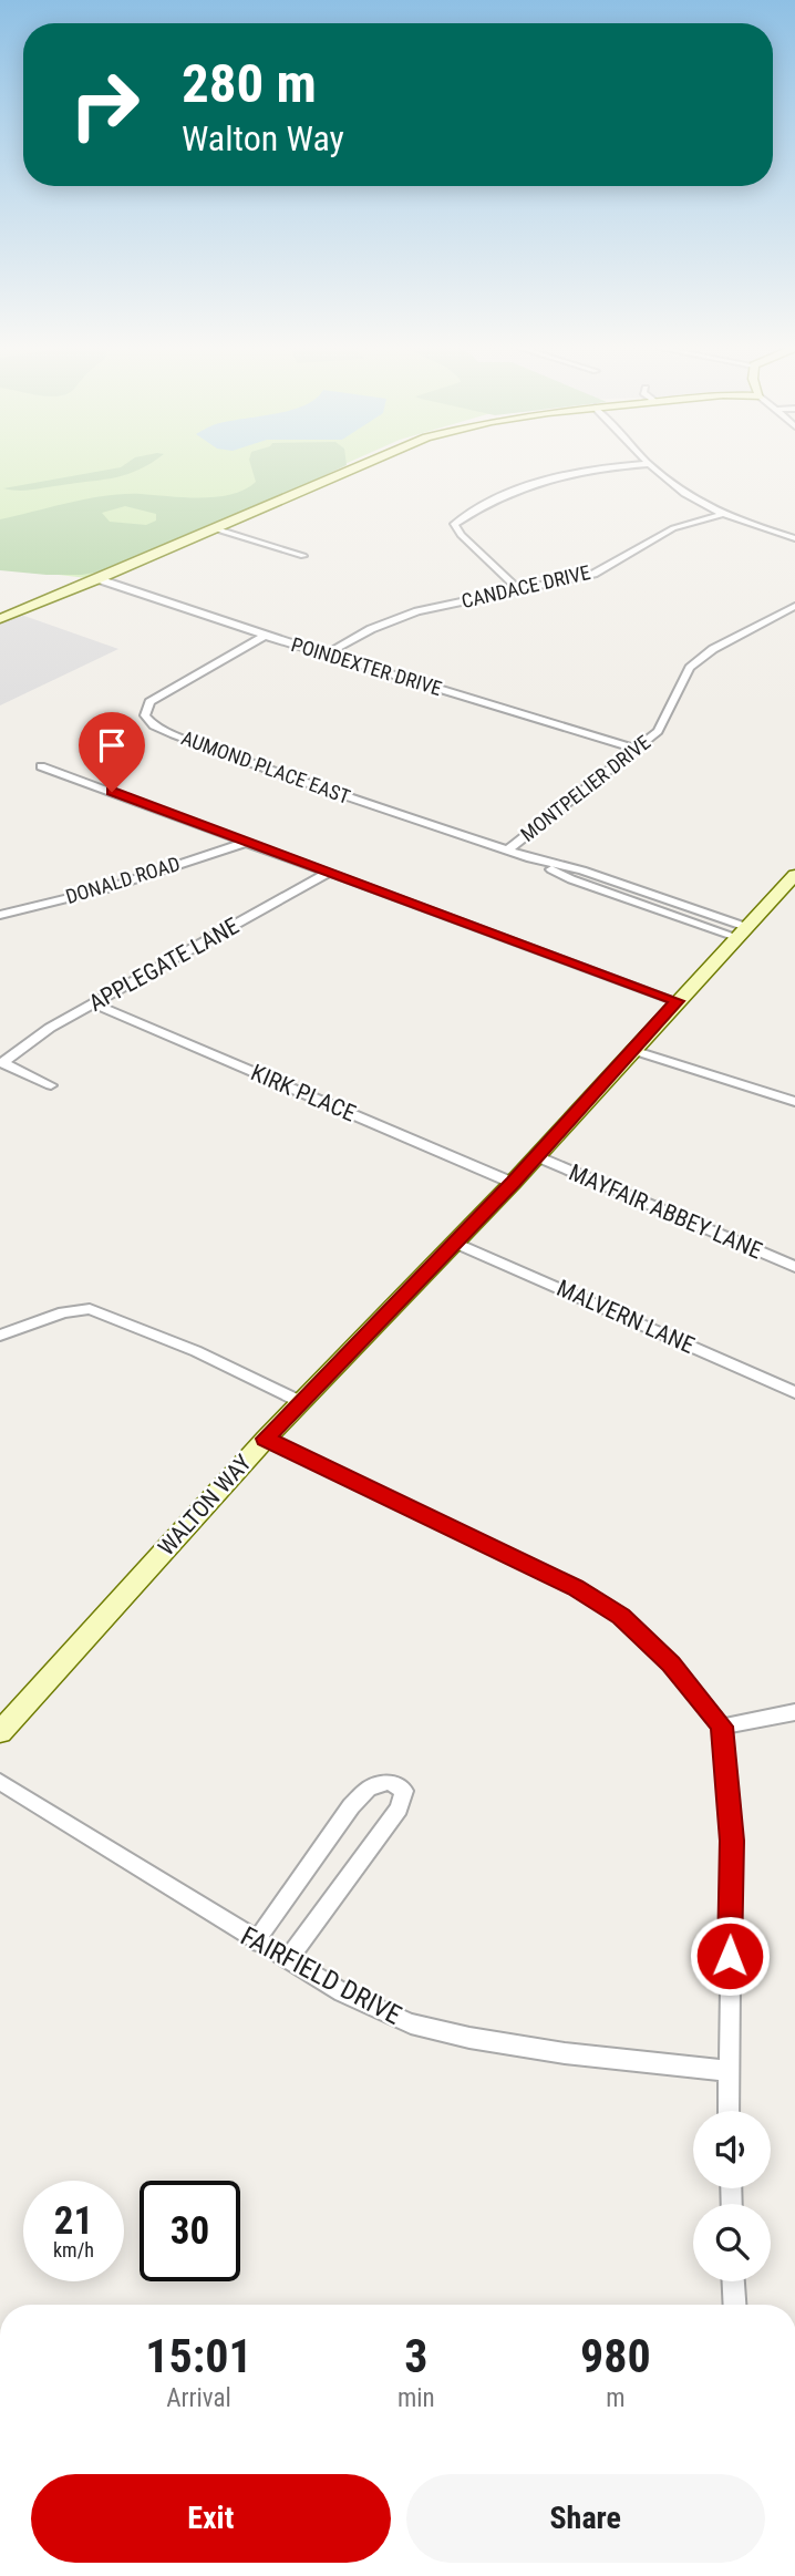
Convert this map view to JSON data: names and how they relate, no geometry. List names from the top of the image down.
{
  "streets": {
    "street": [
      "CANDACE DRIVE",
      "POINDEXTER DRIVE",
      "AUMOND PLACE EAST",
      "MONTPELIER DRIVE",
      "DONALD ROAD",
      "APPLEGATE LANE",
      "KIRK PLACE",
      "MAYFAIR ABBEY LANE",
      "MALVERN LANE",
      "WALTON WAY",
      "FAIRFIELD DRIVE"
    ]
  },
  "crossings": [
    ["CANDACE DRIVE", "POINDEXTER DRIVE"],
    ["POINDEXTER DRIVE", "AUMOND PLACE EAST"],
    ["POINDEXTER DRIVE", "MONTPELIER DRIVE"],
    ["AUMOND PLACE EAST", "MONTPELIER DRIVE"],
    ["AUMOND PLACE EAST", "WALTON WAY"],
    ["APPLEGATE LANE", "KIRK PLACE"],
    ["KIRK PLACE", "WALTON WAY"],
    ["MAYFAIR ABBEY LANE", "WALTON WAY"],
    ["MALVERN LANE", "WALTON WAY"]
  ],
  "page": {
    "turn": ["280 m", "Walton Way"],
    "speed": "21 km/h",
    "limit": "30",
    "eta": [
      "15:01",
      "Arrival",
      "3",
      "min",
      "980",
      "m"
    ],
    "buttons": ["Exit", "Share"]
  }
}
